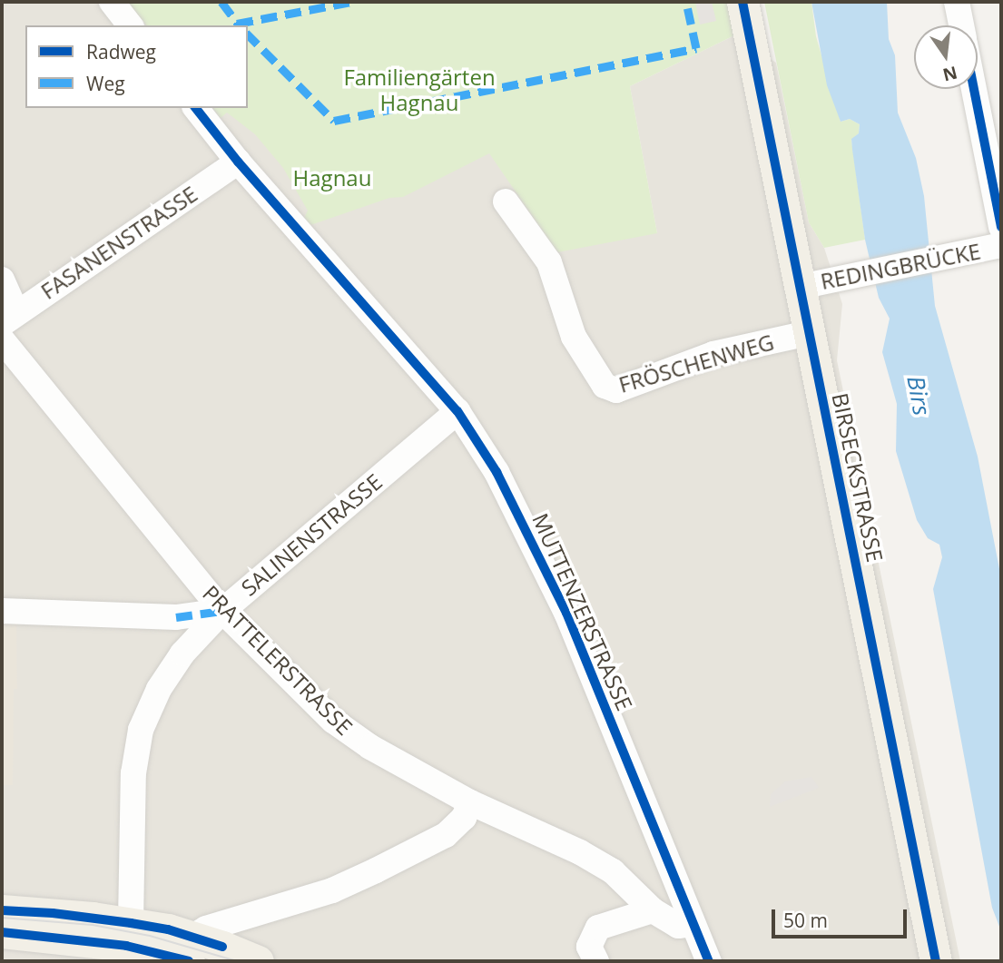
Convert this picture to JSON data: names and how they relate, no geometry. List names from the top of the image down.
{
  "streets": {
    "main road": ["BIRSECKSTRASSE"],
    "street": [
      "FASANENSTRASSE",
      "REDINGBRÜCKE",
      "FRÖSCHENWEG",
      "SALINENSTRASSE",
      "MUTTENZERSTRASSE",
      "PRATTELERSTRASSE"
    ]
  },
  "crossings": [
    ["FASANENSTRASSE", "MUTTENZERSTRASSE"],
    ["REDINGBRÜCKE", "BIRSECKSTRASSE"],
    ["FRÖSCHENWEG", "BIRSECKSTRASSE"],
    ["SALINENSTRASSE", "MUTTENZERSTRASSE"],
    ["SALINENSTRASSE", "PRATTELERSTRASSE"],
    ["MUTTENZERSTRASSE", "PRATTELERSTRASSE"]
  ],
  "water": ["Birs"],
  "parks": ["Familiengärten Hagnau", "Hagnau"],
  "legend": ["Radweg", "Weg"],
  "scale_bar": "50 m",
  "north": "bottom"
}
